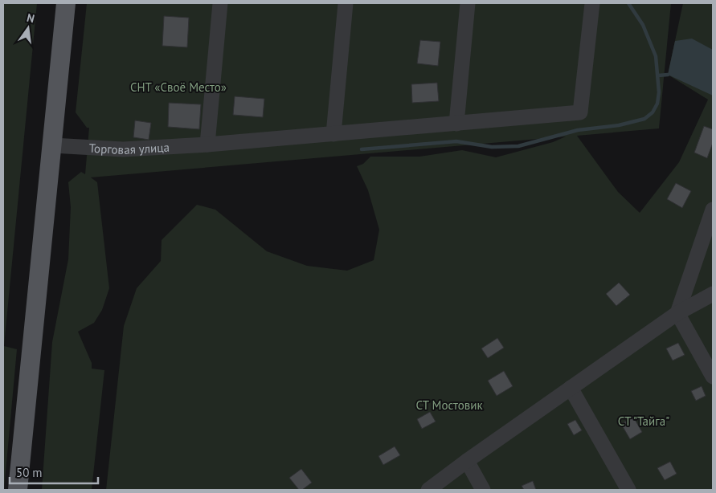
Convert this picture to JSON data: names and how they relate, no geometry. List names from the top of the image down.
{
  "streets": {
    "street": ["Торговая улица"]
  },
  "parks": ["СНТ «Своё Место»", "СТ Мостовик", "СТ \"Тайга\""],
  "scale_bar": "50 m",
  "north": "top"
}
